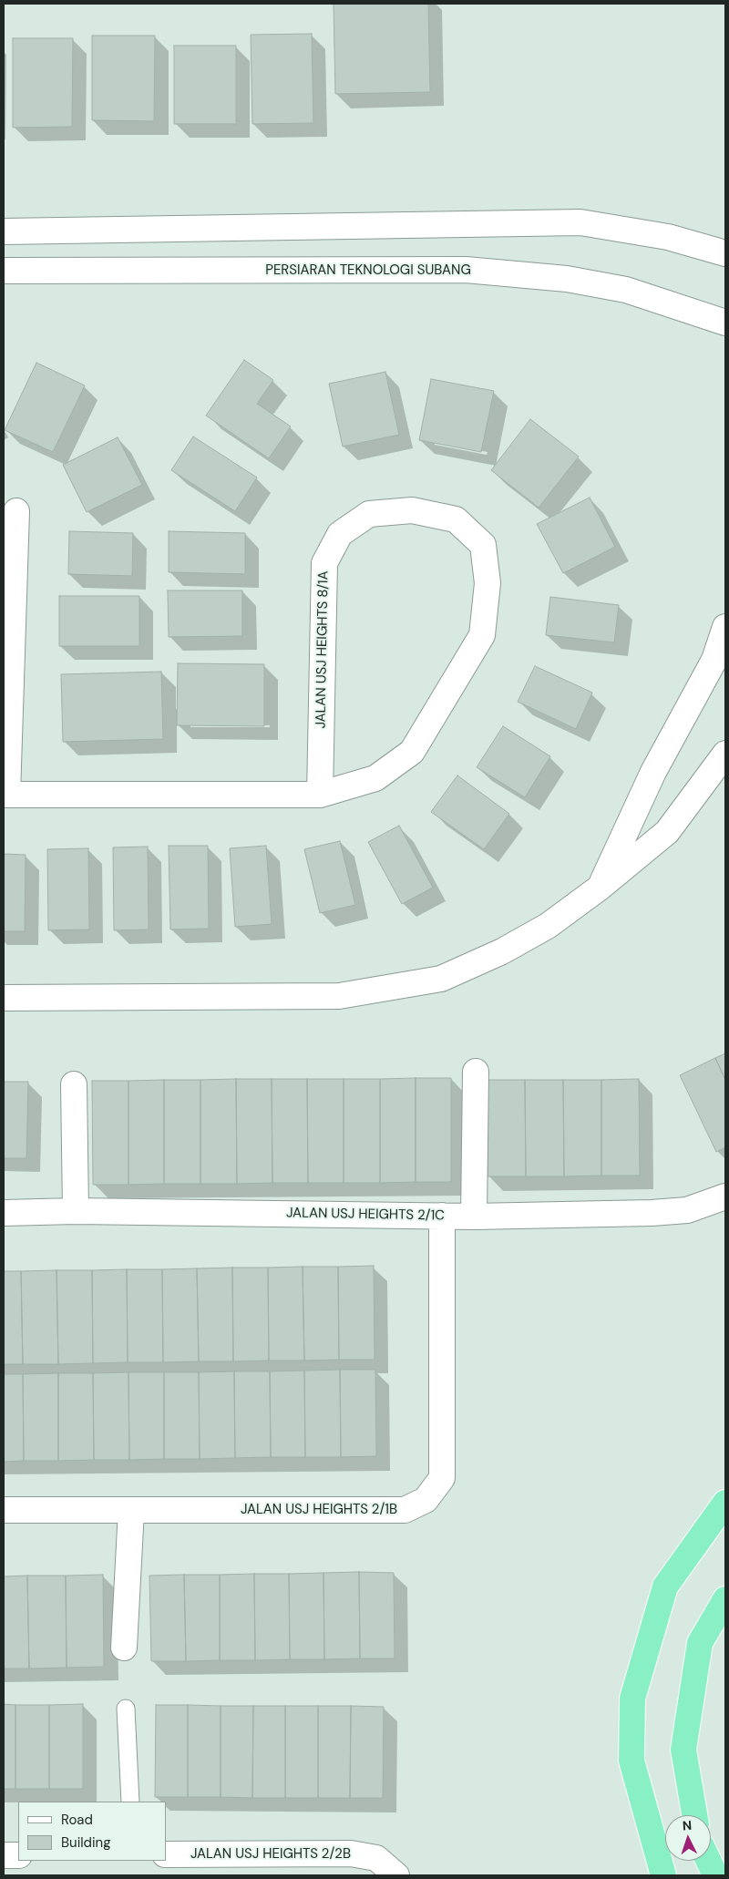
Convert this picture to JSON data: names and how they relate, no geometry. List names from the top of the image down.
{
  "streets": {
    "street": [
      "PERSIARAN TEKNOLOGI SUBANG",
      "JALAN USJ HEIGHTS 8/1A",
      "JALAN USJ HEIGHTS 2/1C",
      "JALAN USJ HEIGHTS 2/1B",
      "JALAN USJ HEIGHTS 2/2B"
    ]
  },
  "crossings": [
    ["JALAN USJ HEIGHTS 2/1C", "JALAN USJ HEIGHTS 2/1B"]
  ],
  "legend": ["Road", "Building"],
  "north": "top"
}
